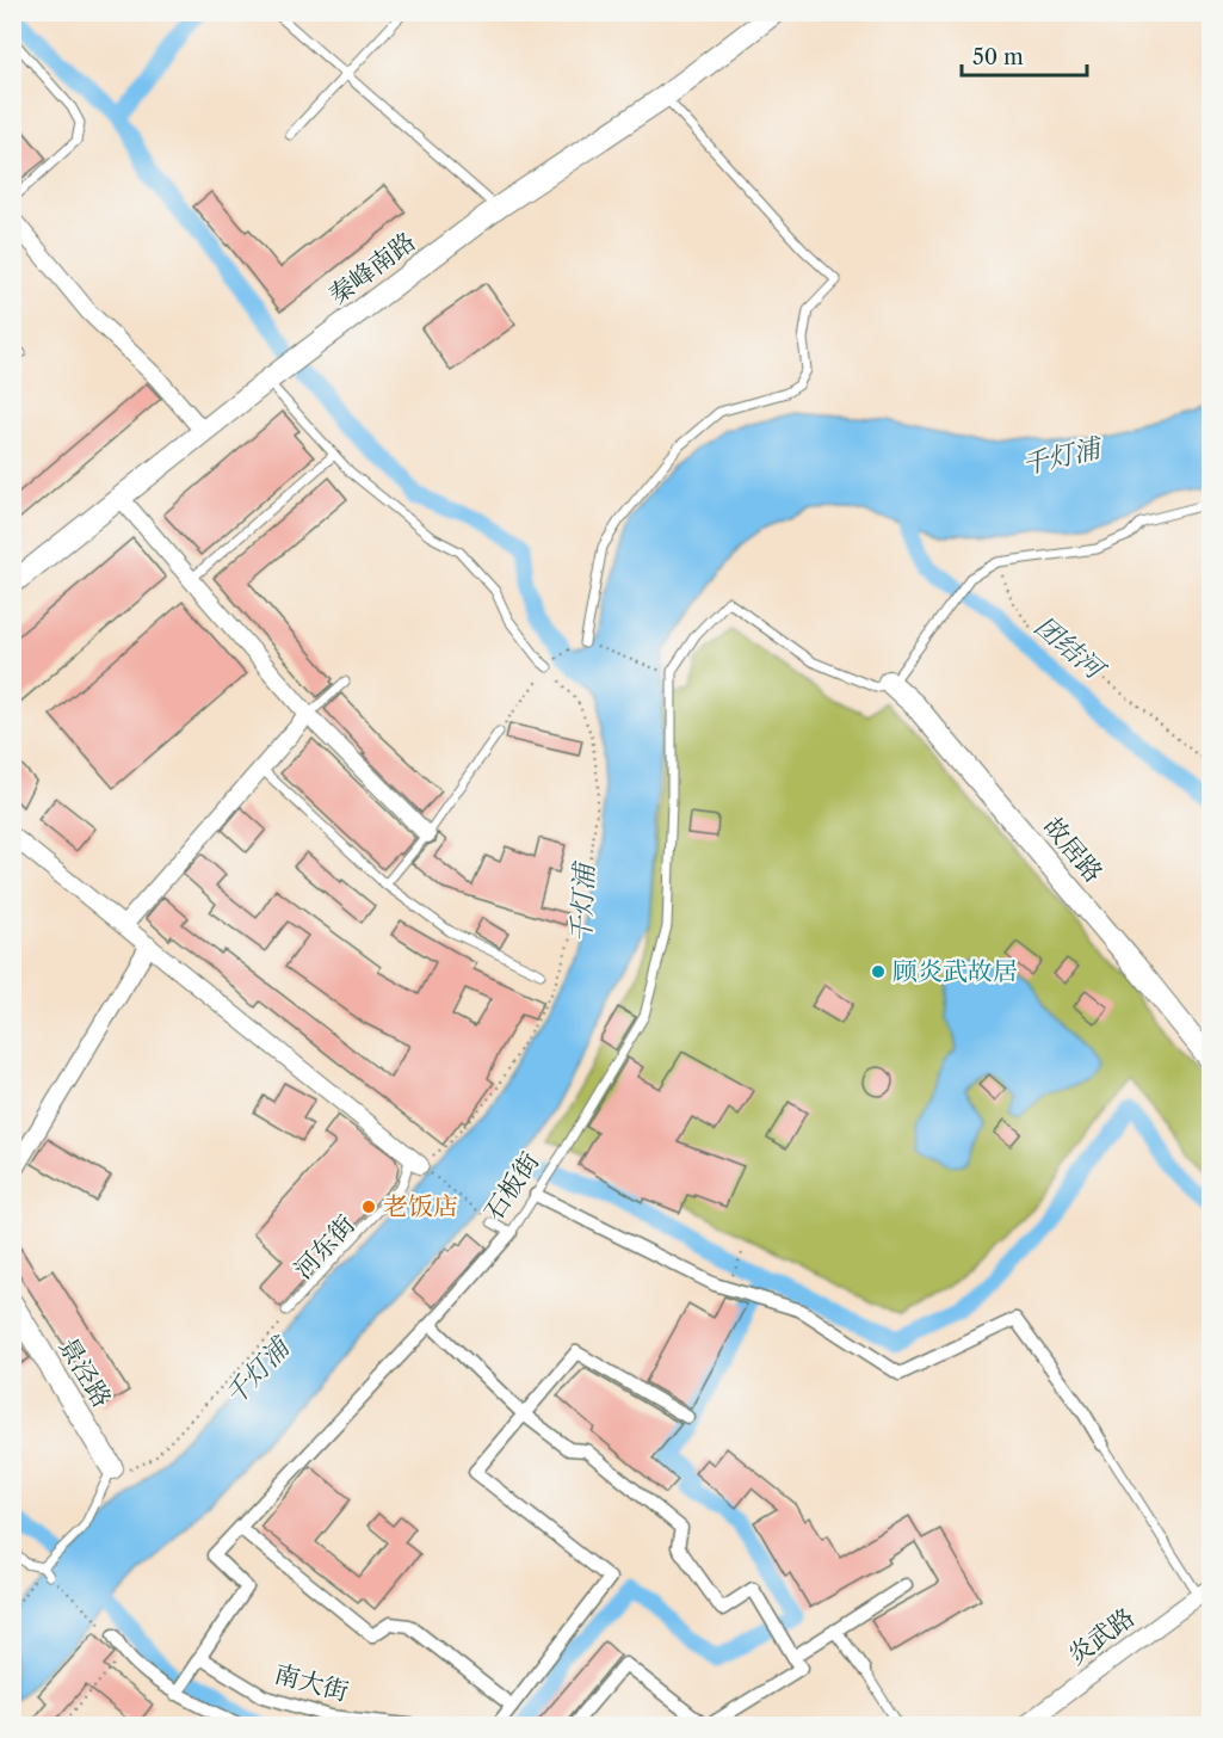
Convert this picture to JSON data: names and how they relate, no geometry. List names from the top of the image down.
{
  "streets": {
    "street": [
      "秦峰南路",
      "故居路",
      "石板街",
      "景泾路",
      "炎武路",
      "南大街"
    ],
    "lane": ["河东街"]
  },
  "crossings": [
    ["石板街", "南大街"],
    ["河东街", "景泾路"]
  ],
  "water": ["千灯浦", "团结河"],
  "places": ["顾炎武故居", "老饭店"],
  "scale_bar": "50 m"
}
